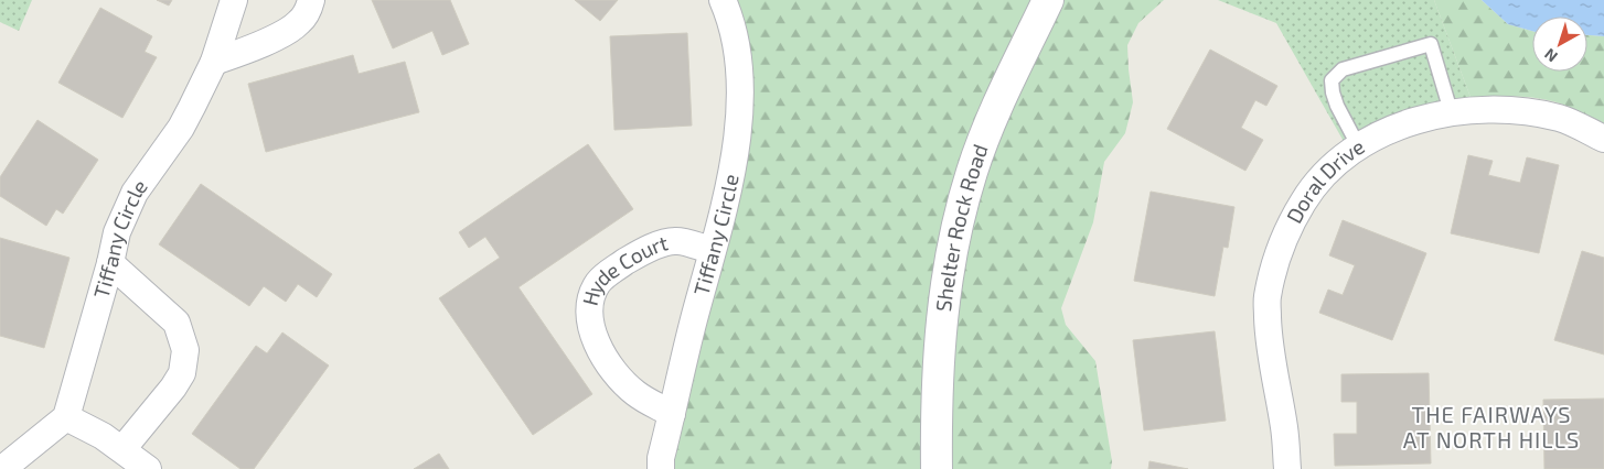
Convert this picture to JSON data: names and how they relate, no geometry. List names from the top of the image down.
{
  "streets": {
    "main road": ["Shelter Rock Road"],
    "street": ["Doral Drive", "Tiffany Circle", "Hyde Court"]
  },
  "crossings": [
    ["Tiffany Circle", "Hyde Court"]
  ],
  "districts": ["THE FAIRWAYS AT NORTH HILLS"],
  "north": "bottom left"
}
